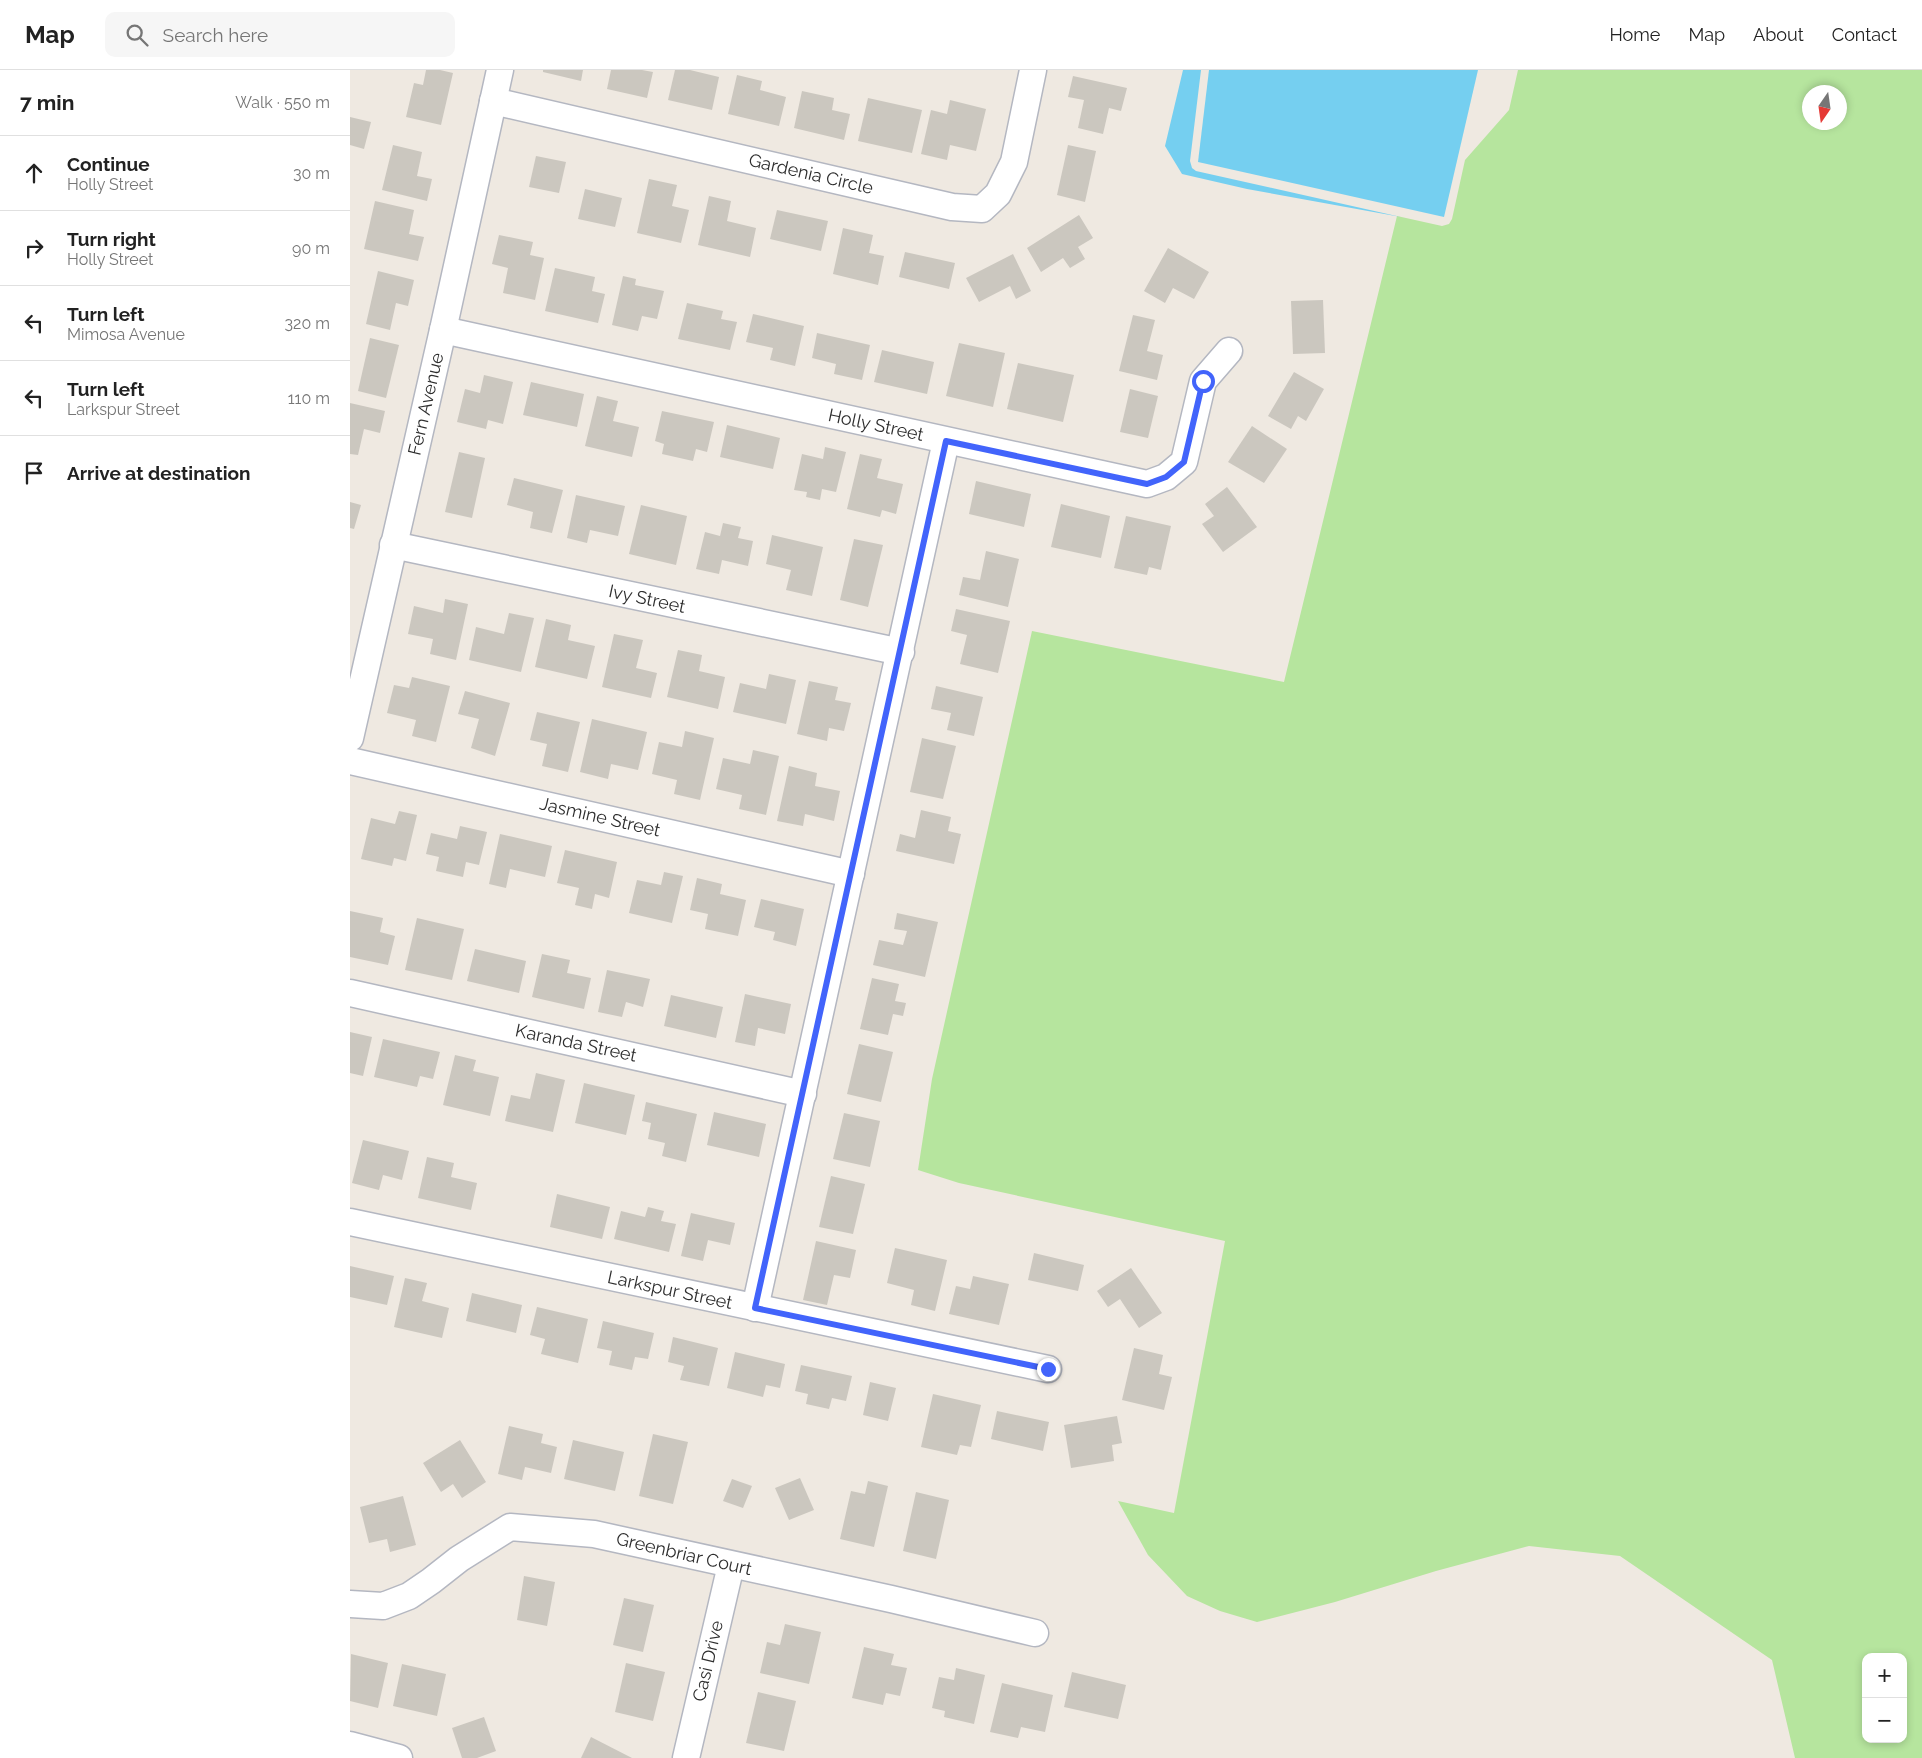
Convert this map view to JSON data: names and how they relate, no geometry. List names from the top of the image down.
{
  "streets": {
    "street": [
      "Gardenia Circle",
      "Fern Avenue",
      "Holly Street",
      "Ivy Street",
      "Jasmine Street",
      "Karanda Street",
      "Larkspur Street",
      "Greenbriar Court",
      "Casi Drive"
    ]
  },
  "crossings": [
    ["Gardenia Circle", "Fern Avenue"],
    ["Fern Avenue", "Holly Street"],
    ["Fern Avenue", "Ivy Street"],
    ["Greenbriar Court", "Casi Drive"]
  ],
  "north": "bottom",
  "page": {
    "header": "Map",
    "search": "Search here",
    "nav": [
      "Home",
      "Map",
      "About",
      "Contact"
    ],
    "heading": ["7 min", "Walk · 550 m"],
    "list": [
      ["Continue", "Holly Street", "30 m"],
      ["Turn right", "Holly Street", "90 m"],
      ["Turn left", "Mimosa Avenue", "320 m"],
      ["Turn left", "Larkspur Street", "110 m"],
      "Arrive at destination"
    ],
    "map_buttons": ["+", "−"]
  }
}
